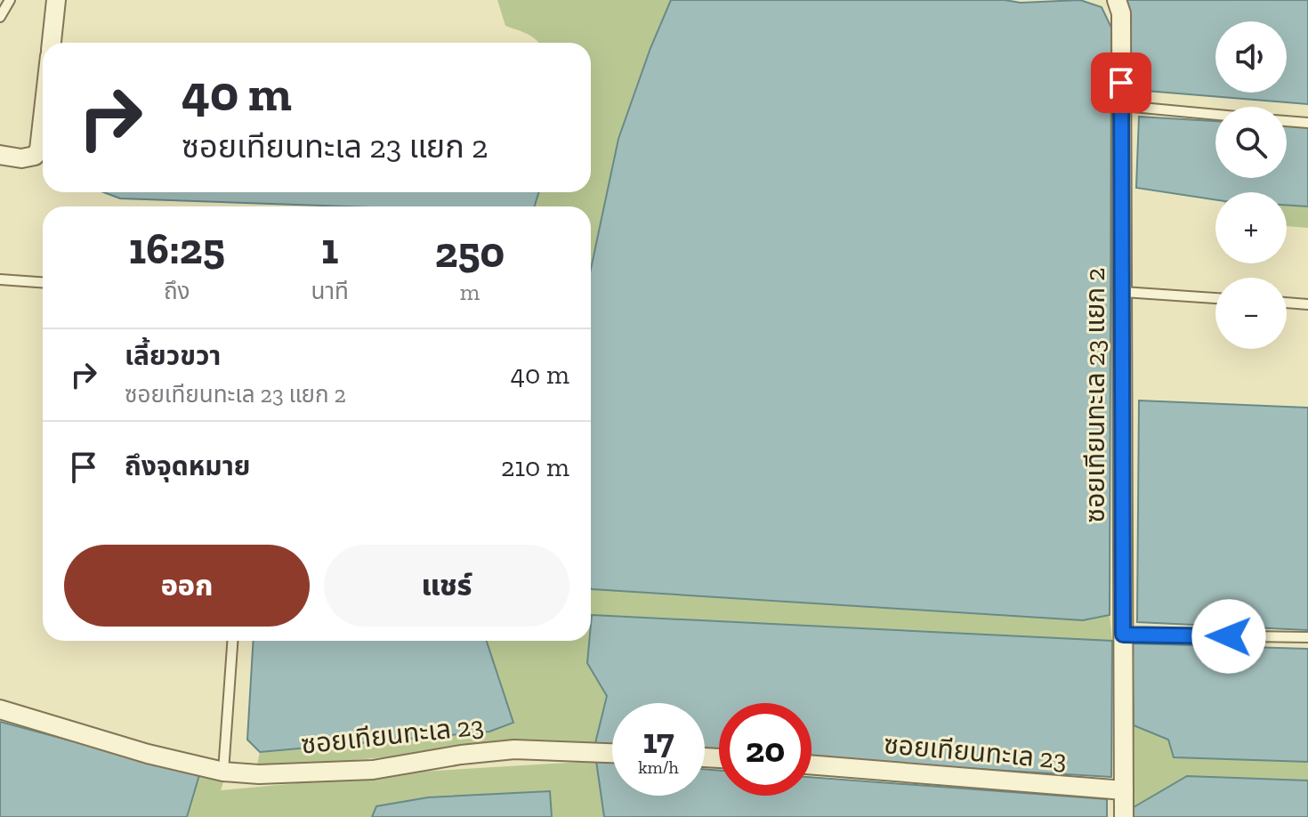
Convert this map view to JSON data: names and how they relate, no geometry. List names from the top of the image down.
{
  "streets": {
    "street": ["ซอยเทียนทะเล 23 แยก 2", "ซอยเทียนทะเล 23"]
  },
  "crossings": [
    ["ซอยเทียนทะเล 23 แยก 2", "ซอยเทียนทะเล 23"]
  ],
  "page": {
    "map_buttons": ["+", "−"],
    "turn": ["40 m", "ซอยเทียนทะเล 23 แยก 2"],
    "eta": [
      "16:25",
      "ถึง",
      "1",
      "นาที",
      "250",
      "m"
    ],
    "list": [
      {
        "name": "เลี้ยวขวา",
        "note": "ซอยเทียนทะเล 23 แยก 2",
        "value": "40 m"
      },
      {
        "name": "ถึงจุดหมาย",
        "value": "210 m"
      }
    ],
    "buttons": ["ออก", "แชร์"],
    "speed": "17 km/h",
    "limit": "20"
  }
}
